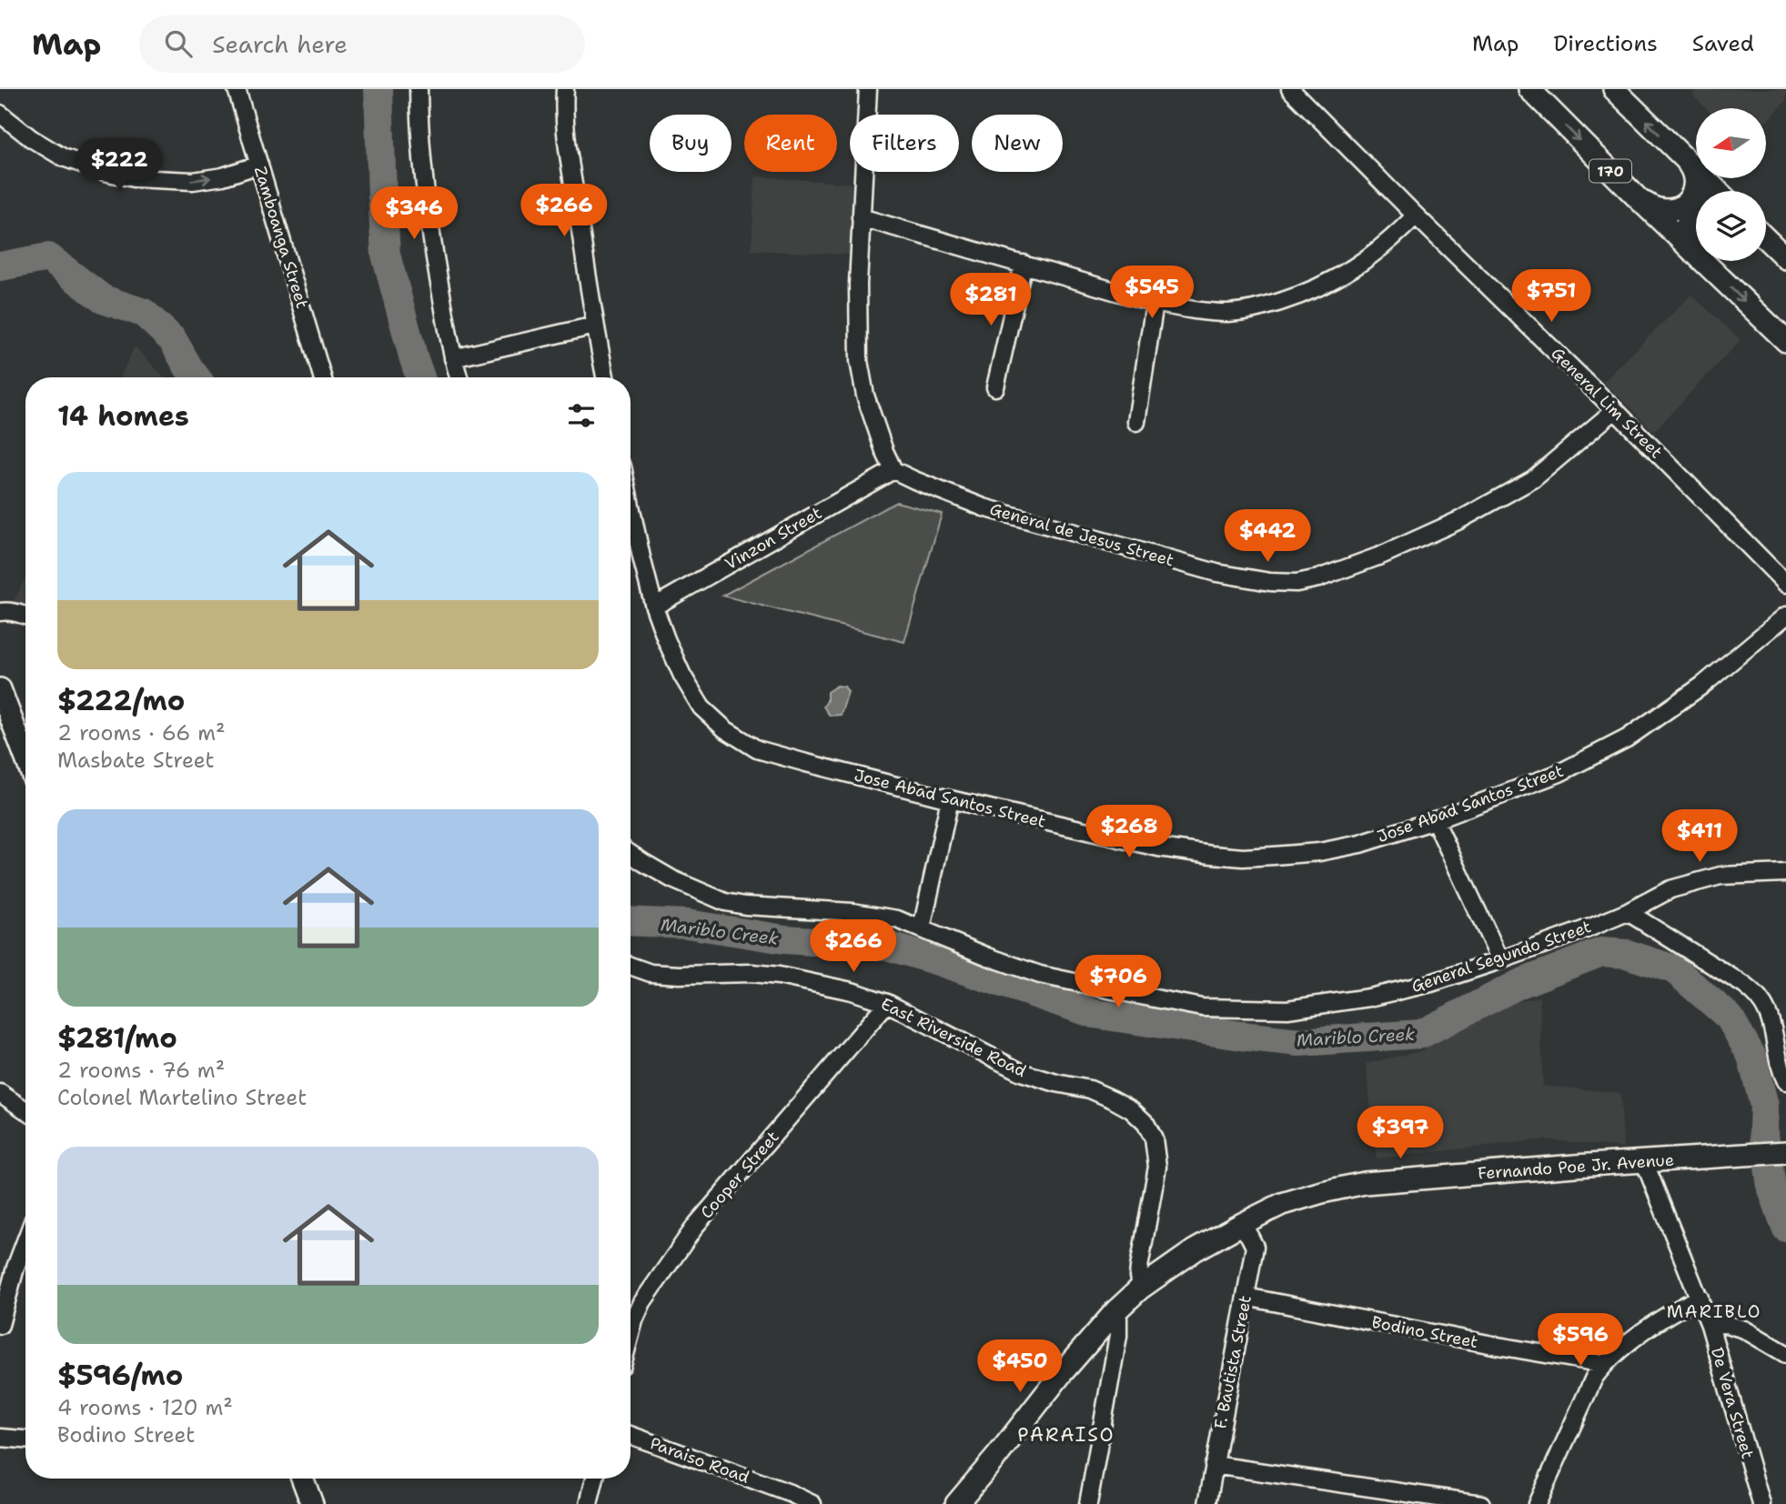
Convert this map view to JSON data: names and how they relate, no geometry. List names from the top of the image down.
{
  "streets": {
    "main road": ["170", "Fernando Poe Jr. Avenue"],
    "street": [
      "Zamboanga Street",
      "General Lim Street",
      "General de Jesus Street",
      "Vinzon Street",
      "Jose Abad Santos Street",
      "General Segundo Street",
      "East Riverside Road",
      "Cooper Street",
      "Bodino Street",
      "F. Bautista Street",
      "De Vera Street",
      "Paraiso Road"
    ]
  },
  "crossings": [
    ["General Lim Street", "General de Jesus Street"],
    ["General de Jesus Street", "Vinzon Street"],
    ["Vinzon Street", "Jose Abad Santos Street"],
    ["East Riverside Road", "Fernando Poe Jr. Avenue"],
    ["East Riverside Road", "Cooper Street"],
    ["Fernando Poe Jr. Avenue", "F. Bautista Street"],
    ["Fernando Poe Jr. Avenue", "De Vera Street"],
    ["Bodino Street", "F. Bautista Street"]
  ],
  "districts": ["MARIBLO", "PARAISO"],
  "water": ["Mariblo Creek"],
  "north": "left",
  "page": {
    "header": "Map",
    "search": "Search here",
    "nav": ["Map", "Directions", "Saved"],
    "chip": [
      "Buy",
      "Rent",
      "Filters",
      "New"
    ],
    "price": [
      "$222",
      "$266",
      "$346",
      "$545",
      "$751",
      "$281",
      "$442",
      "$268",
      "$411",
      "$266",
      "$706",
      "$397",
      "$596",
      "$450"
    ],
    "heading": "14 homes",
    "list": [
      {
        "name": "$222/mo",
        "note": "2 rooms · 66 m² · Masbate Street"
      },
      {
        "name": "$281/mo",
        "note": "2 rooms · 76 m² · Colonel Martelino Street"
      },
      {
        "name": "$596/mo",
        "note": "4 rooms · 120 m² · Bodino Street"
      }
    ]
  }
}
